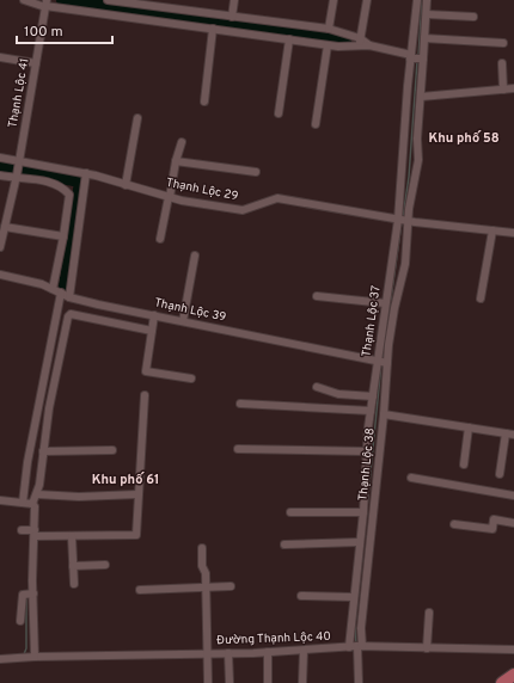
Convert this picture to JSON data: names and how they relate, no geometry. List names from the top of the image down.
{
  "streets": {
    "street": [
      "Thạnh Lộc 41",
      "Thạnh Lộc 29",
      "Thạnh Lộc 39",
      "Thạnh Lộc 37",
      "Thạnh Lộc 38",
      "Đường Thạnh Lộc 40"
    ]
  },
  "crossings": [
    ["Thạnh Lộc 41", "Thạnh Lộc 29"],
    ["Thạnh Lộc 29", "Thạnh Lộc 37"],
    ["Thạnh Lộc 39", "Thạnh Lộc 37"],
    ["Thạnh Lộc 37", "Thạnh Lộc 38"],
    ["Thạnh Lộc 37", "Đường Thạnh Lộc 40"],
    ["Thạnh Lộc 38", "Đường Thạnh Lộc 40"]
  ],
  "districts": ["Khu phố 58", "Khu phố 61"],
  "scale_bar": "100 m"
}
